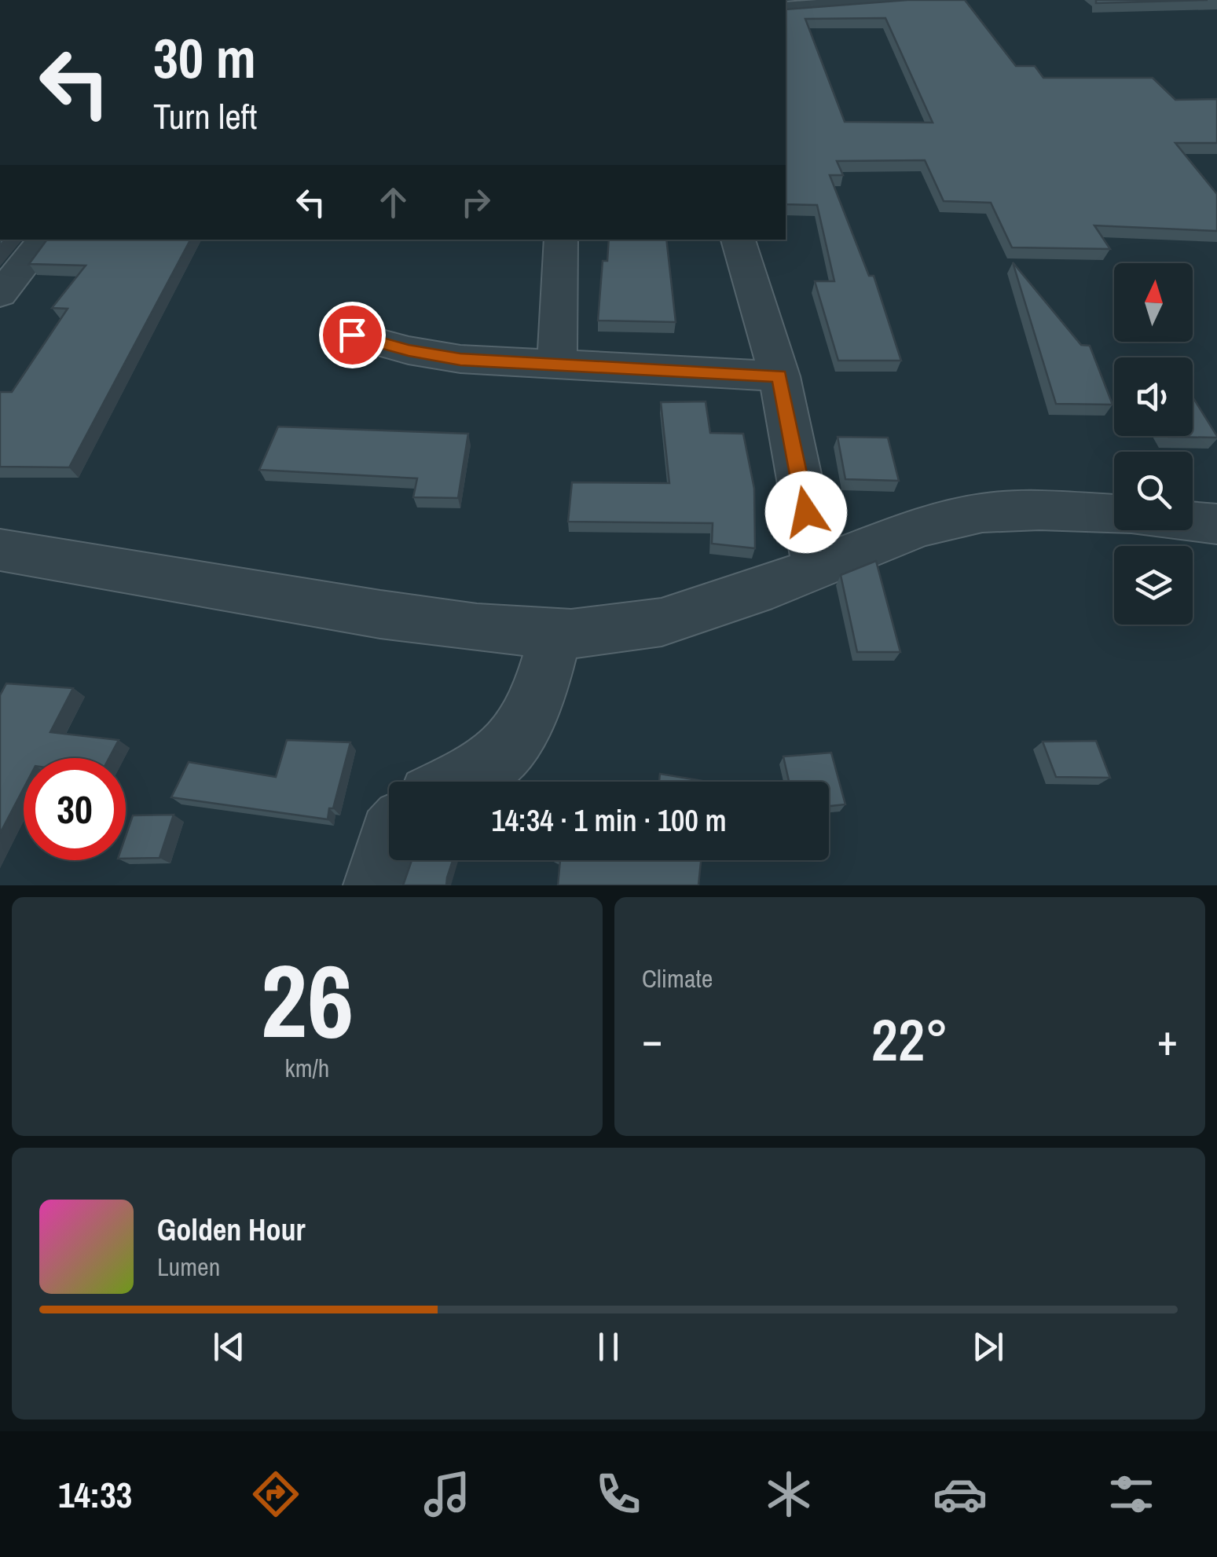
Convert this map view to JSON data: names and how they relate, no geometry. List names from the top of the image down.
{
  "north": "top",
  "page": {
    "turn": ["30 m", "Turn left"],
    "limit": "30",
    "trip": "14:34 · 1 min · 100 m",
    "tile": [
      ["26", "km/h"],
      "Climate"
    ],
    "heat": ["−", "22°", "+"],
    "song": ["Golden Hour", "Lumen"],
    "tabs": "14:33"
  }
}
